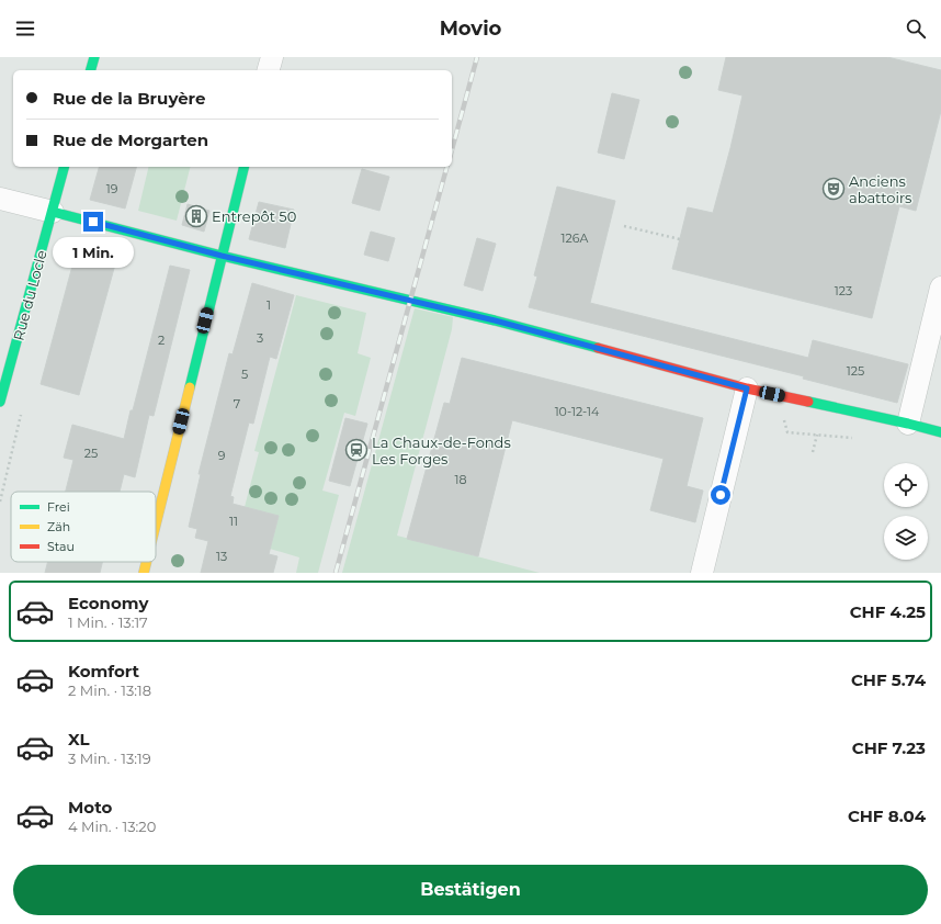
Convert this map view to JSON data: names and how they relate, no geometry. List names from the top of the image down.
{
  "streets": {
    "main road": ["Rue du Locle"]
  },
  "places": {
    "theatre": ["Anciens abattoirs"],
    "building": ["Entrepôt 50"],
    "station": ["La Chaux-de-Fonds Les Forges"]
  },
  "house_numbers": [
    "19",
    "126A",
    "123",
    "1",
    "3",
    "2",
    "125",
    "5",
    "7",
    "10-12-14",
    "25",
    "9",
    "18",
    "11",
    "13"
  ],
  "legend": ["Frei", "Zäh", "Stau"],
  "page": {
    "header": "Movio",
    "banner": ["Rue de la Bruyère", "Rue de Morgarten"],
    "bubble": "1 Min.",
    "list": [
      {
        "name": "Economy",
        "note": "1 Min. · 13:17",
        "value": "CHF 4.25"
      },
      {
        "name": "Komfort",
        "note": "2 Min. · 13:18",
        "value": "CHF 5.74"
      },
      {
        "name": "XL",
        "note": "3 Min. · 13:19",
        "value": "CHF 7.23"
      },
      {
        "name": "Moto",
        "note": "4 Min. · 13:20",
        "value": "CHF 8.04"
      }
    ],
    "buttons": "Bestätigen"
  }
}
